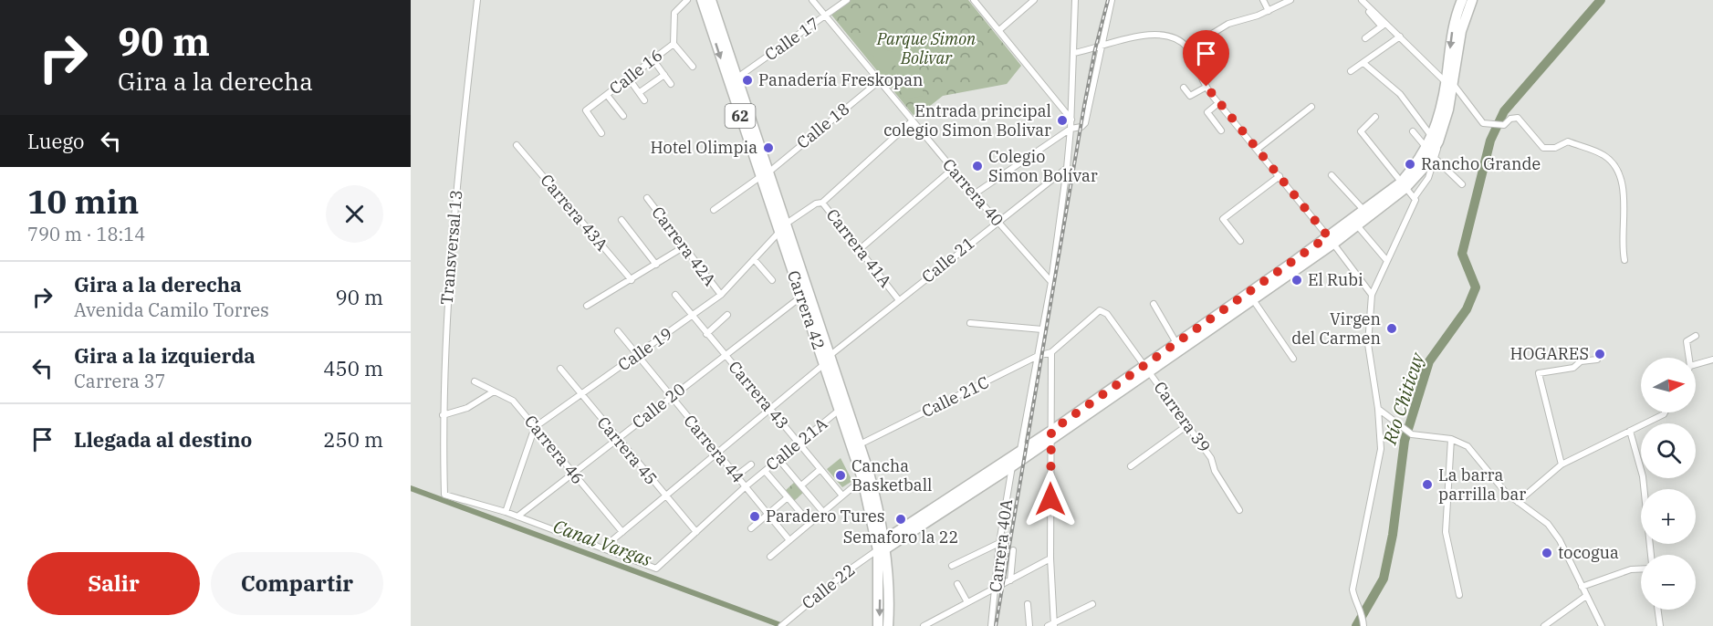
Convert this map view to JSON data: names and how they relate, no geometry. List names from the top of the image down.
{
  "streets": {
    "main road": ["62", "Carrera 42"],
    "street": [
      "Calle 17",
      "Calle 16",
      "Calle 18",
      "Carrera 40",
      "Carrera 43A",
      "Carrera 42A",
      "Transversal 13",
      "Carrera 41A",
      "Calle 21",
      "Calle 19",
      "Carrera 43",
      "Calle 21C",
      "Calle 20",
      "Carrera 39",
      "Calle 21A",
      "Carrera 44",
      "Carrera 46",
      "Carrera 45",
      "Carrera 40A",
      "Calle 22"
    ]
  },
  "crossings": [
    ["Calle 17", "Carrera 40"],
    ["Calle 17", "Carrera 42"],
    ["Calle 18", "Carrera 40"],
    ["Calle 18", "Carrera 42"],
    ["Carrera 40", "Calle 21"],
    ["Carrera 40", "Calle 19"],
    ["Carrera 42A", "Calle 19"],
    ["Carrera 41A", "Calle 21"],
    ["Carrera 41A", "Calle 19"],
    ["Calle 21", "Carrera 42"],
    ["Carrera 42", "Calle 19"],
    ["Carrera 42", "Calle 21C"],
    ["Carrera 42", "Calle 20"],
    ["Carrera 42", "Calle 21A"],
    ["Carrera 42", "Calle 22"],
    ["Calle 19", "Carrera 43"],
    ["Calle 19", "Carrera 44"],
    ["Calle 19", "Carrera 46"],
    ["Calle 19", "Carrera 45"],
    ["Carrera 43", "Calle 20"],
    ["Carrera 43", "Calle 21A"],
    ["Calle 21C", "Carrera 39"],
    ["Calle 20", "Carrera 44"],
    ["Calle 20", "Carrera 46"],
    ["Calle 20", "Carrera 45"],
    ["Calle 21A", "Carrera 44"],
    ["Calle 21A", "Carrera 45"]
  ],
  "water": ["Río Chiticuy", "Canal Vargas"],
  "parks": ["Parque Simon Bolivar"],
  "places": [
    "Panadería Freskopan",
    "Entrada principal colegio Simon Bolivar",
    "Hotel Olimpia",
    "Rancho Grande",
    "Colegio Simon Bolívar",
    "El Rubi",
    "Virgen del Carmen",
    "HOGARES",
    "Cancha Basketball",
    "La barra parrilla bar",
    "Paradero Tures",
    "Semaforo la 22",
    "tocogua"
  ],
  "north": "right",
  "page": {
    "turn": ["90 m", "Gira a la derecha"],
    "then": "Luego",
    "heading": ["10 min", "790 m · 18:14"],
    "list": [
      {
        "name": "Gira a la derecha",
        "note": "Avenida Camilo Torres",
        "value": "90 m"
      },
      {
        "name": "Gira a la izquierda",
        "note": "Carrera 37",
        "value": "450 m"
      },
      {
        "name": "Llegada al destino",
        "value": "250 m"
      }
    ],
    "map_buttons": ["+", "−"],
    "buttons": ["Salir", "Compartir"]
  }
}
